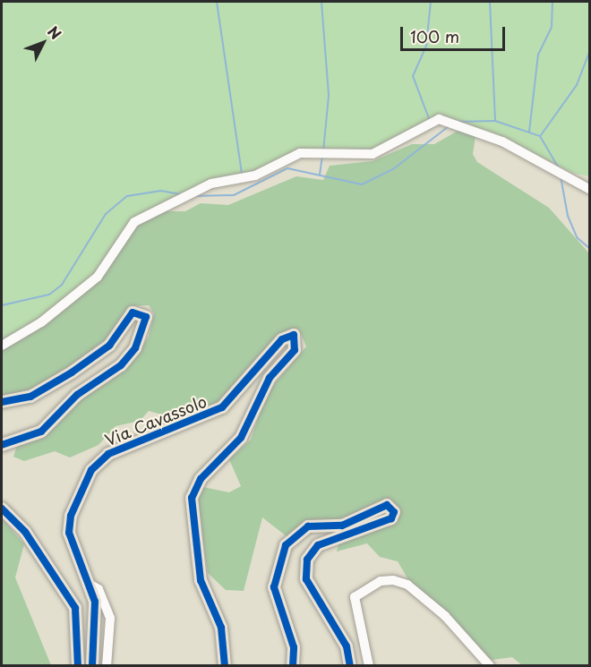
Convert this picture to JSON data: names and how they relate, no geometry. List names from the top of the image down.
{
  "streets": {
    "main road": ["Via Cavassolo"]
  },
  "scale_bar": "100 m",
  "north": "top right"
}
